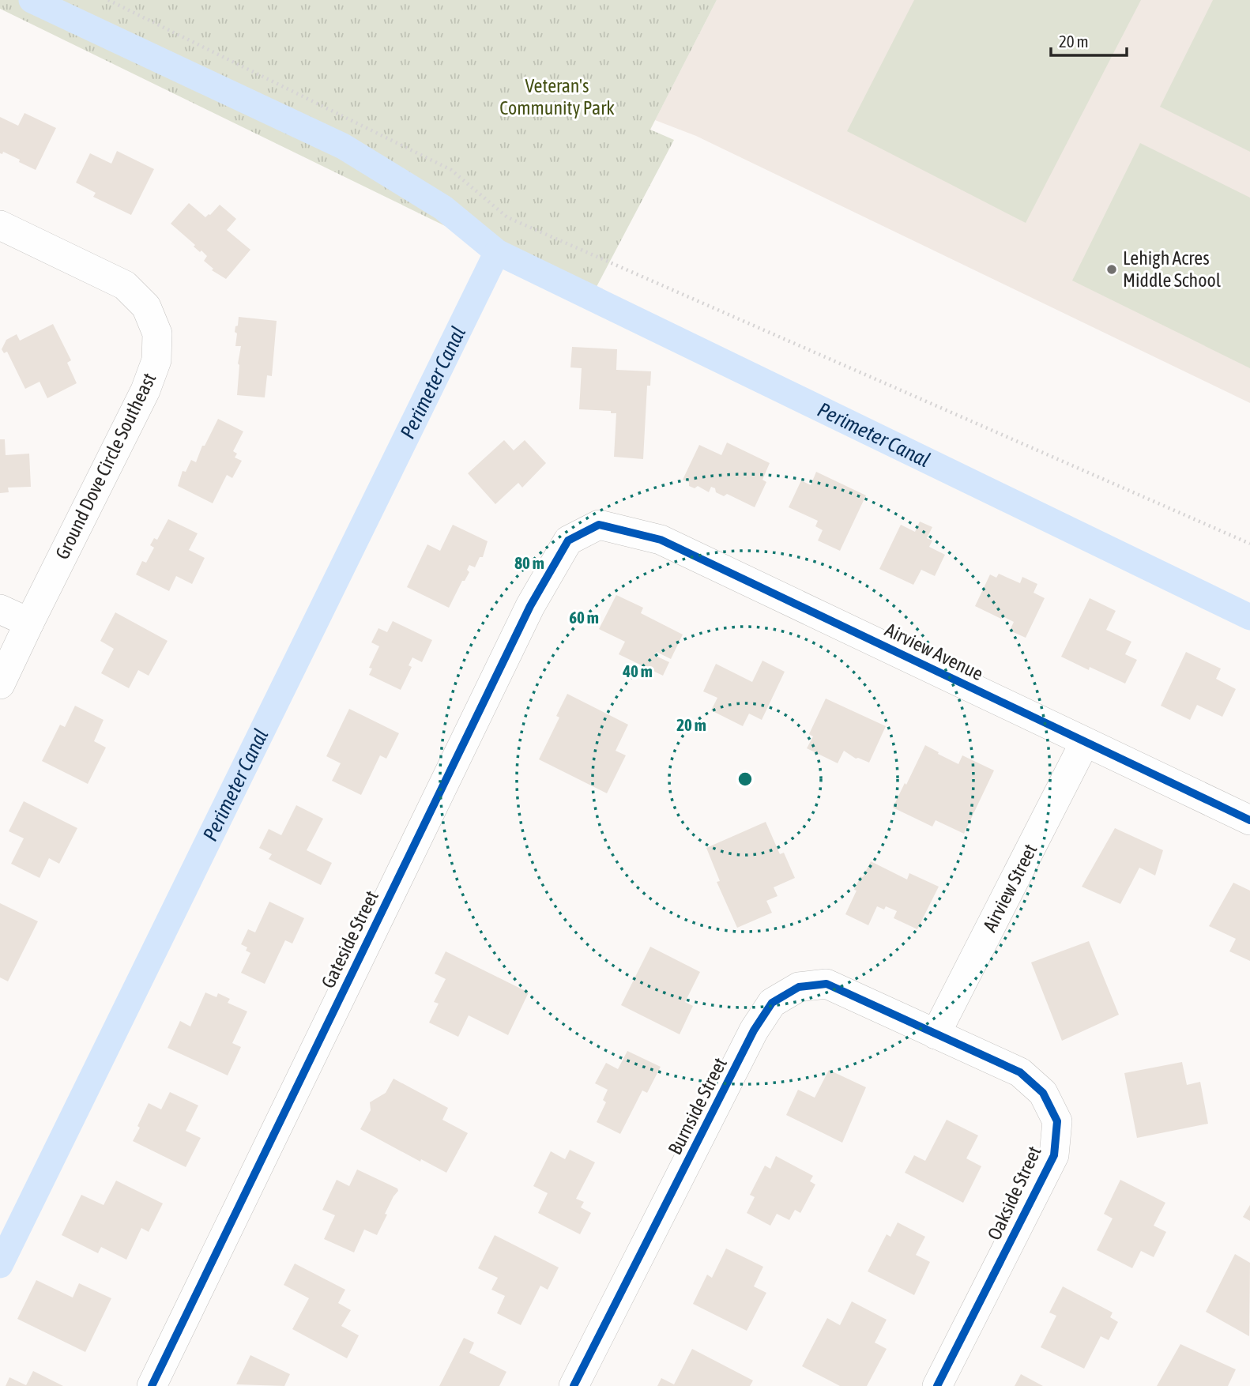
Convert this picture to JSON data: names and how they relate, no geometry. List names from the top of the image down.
{
  "streets": {
    "street": [
      "Ground Dove Circle Southeast",
      "Airview Avenue",
      "Airview Street",
      "Gateside Street",
      "Burnside Street",
      "Oakside Street"
    ]
  },
  "crossings": [
    ["Airview Avenue", "Airview Street"],
    ["Airview Avenue", "Gateside Street"],
    ["Airview Street", "Burnside Street"],
    ["Airview Street", "Oakside Street"],
    ["Burnside Street", "Oakside Street"]
  ],
  "water": ["Perimeter Canal"],
  "parks": ["Veteran's Community Park"],
  "places": ["Lehigh Acres Middle School"],
  "scale_bar": "20 m",
  "rings": [
    "80 m",
    "60 m",
    "40 m",
    "20 m"
  ]
}
